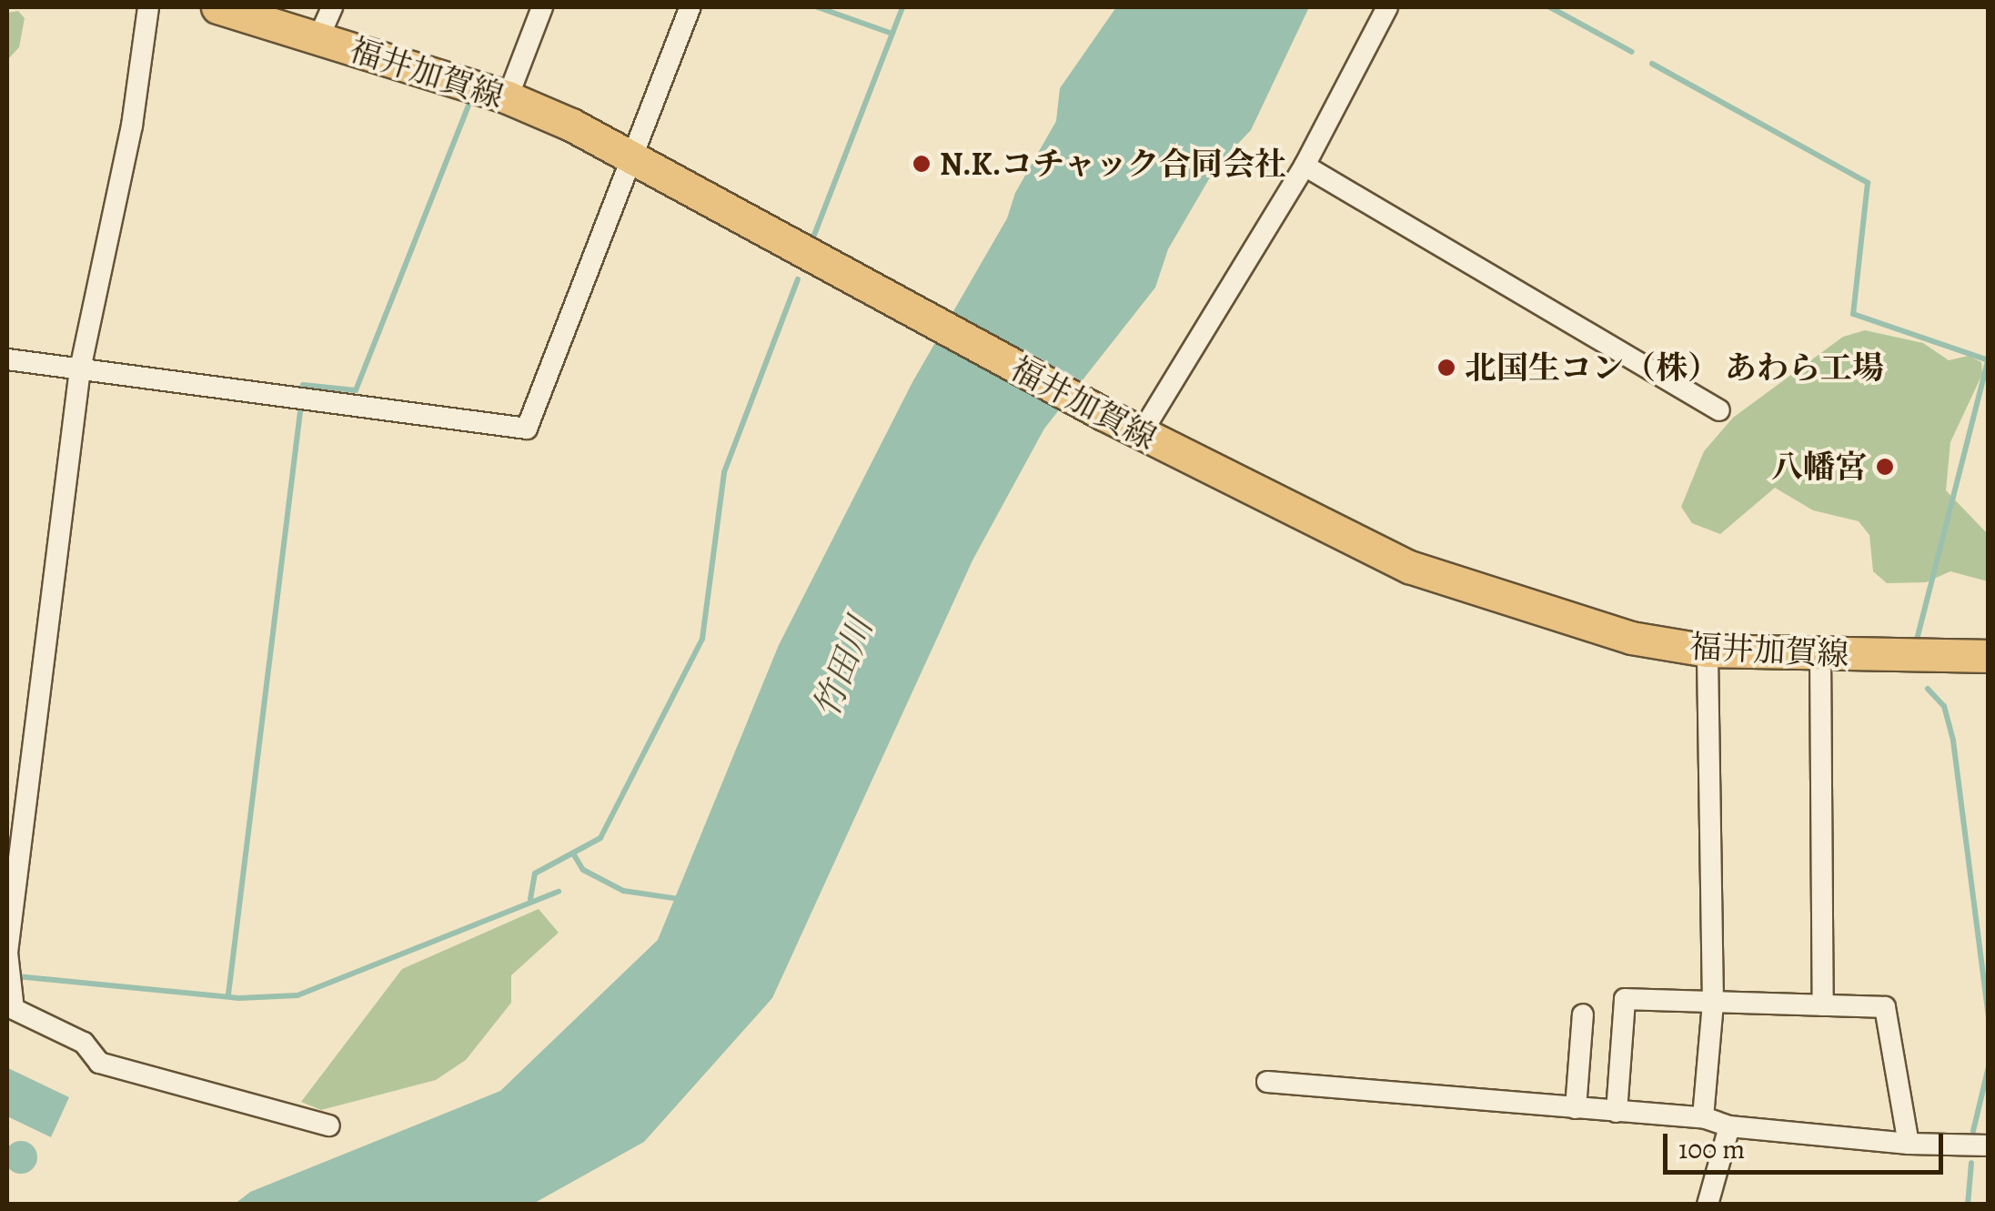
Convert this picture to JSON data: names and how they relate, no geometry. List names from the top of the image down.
{
  "streets": {
    "main road": ["福井加賀線"]
  },
  "water": ["竹田川"],
  "places": ["N.K.コチャック合同会社", "北国生コン（株） あわら工場", "八幡宮"],
  "scale_bar": "100 m"
}
